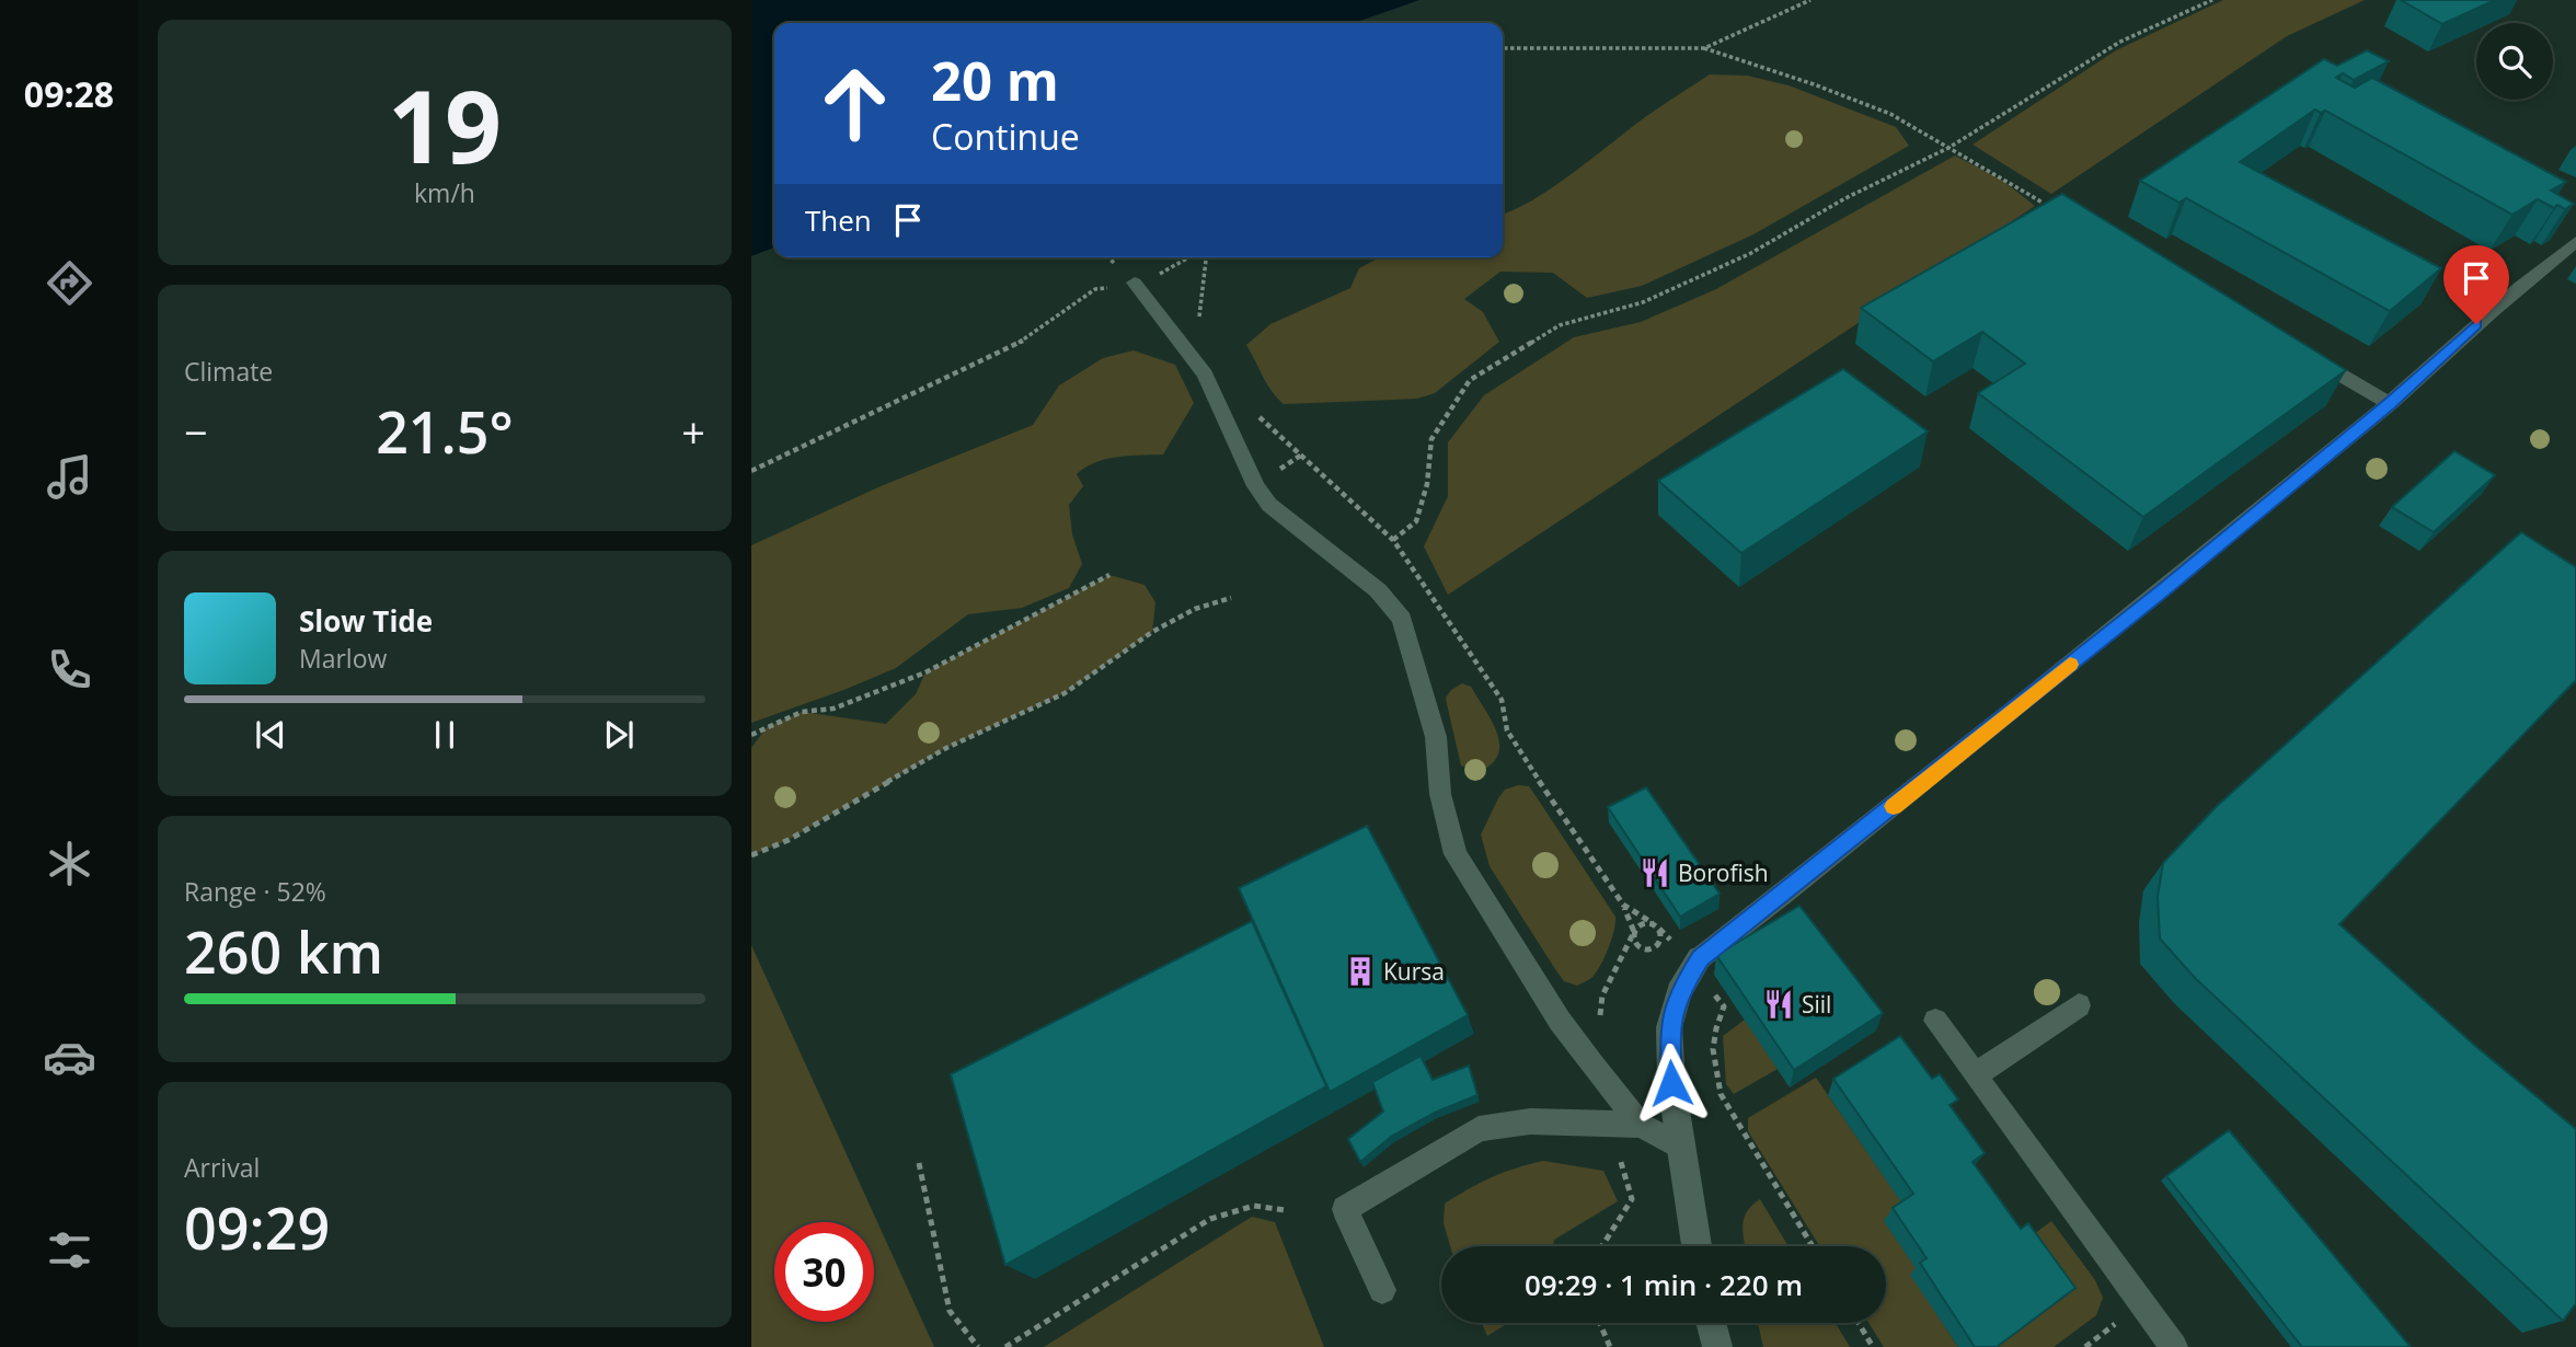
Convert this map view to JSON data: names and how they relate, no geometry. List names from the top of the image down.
{
  "places": {
    "restaurant": ["Borofish", "Siil"],
    "building": ["Kursa"]
  },
  "page": {
    "tabs": "09:28",
    "tile": [
      ["19", "km/h"],
      "Climate",
      ["Range · 52%", "260 km"],
      ["Arrival", "09:29"]
    ],
    "turn": ["20 m", "Continue"],
    "then": "Then",
    "heat": ["−", "21.5°", "+"],
    "song": ["Slow Tide", "Marlow"],
    "limit": "30",
    "trip": "09:29 · 1 min · 220 m"
  }
}
